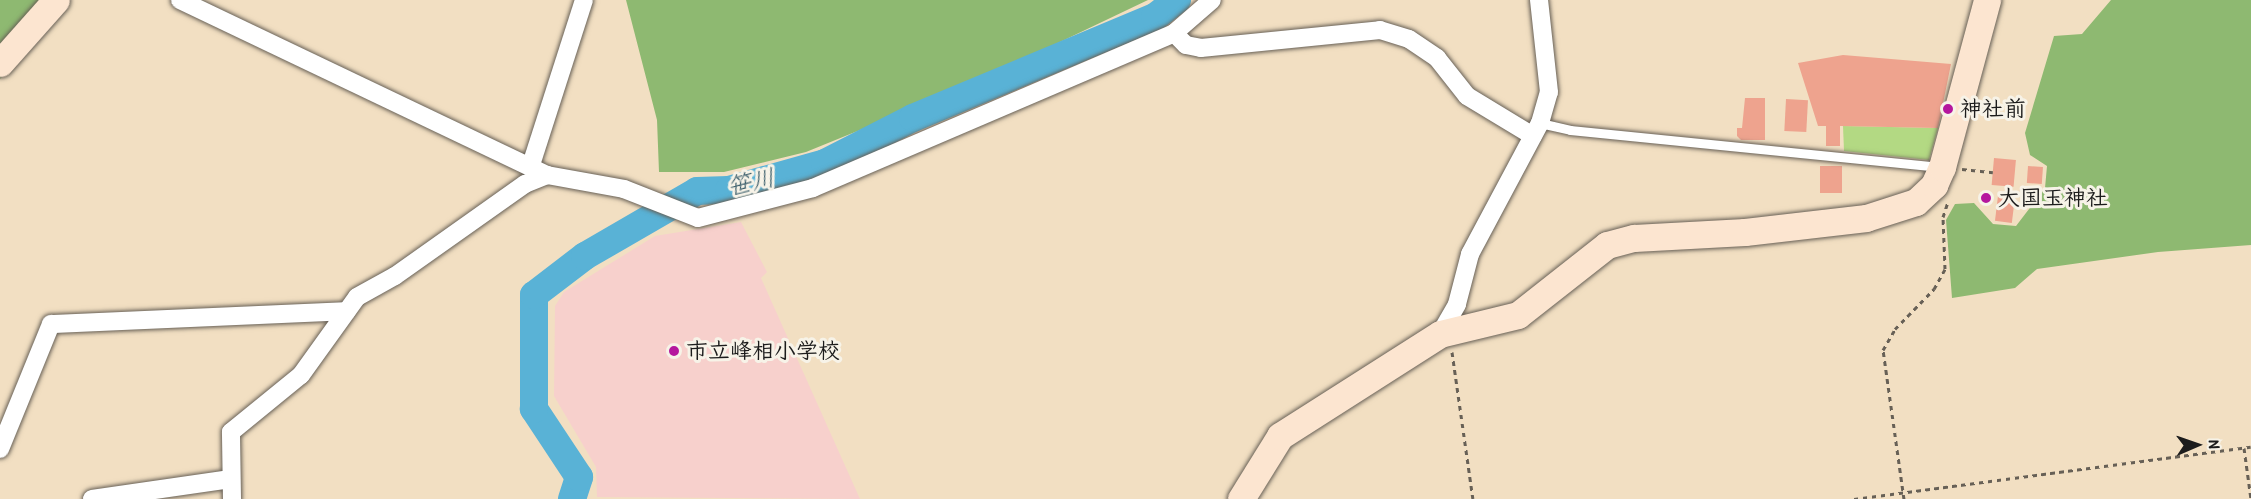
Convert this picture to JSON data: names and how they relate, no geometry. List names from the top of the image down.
{
  "water": ["笹川"],
  "places": ["神社前", "大国玉神社", "市立峰相小学校"],
  "north": "right"
}
